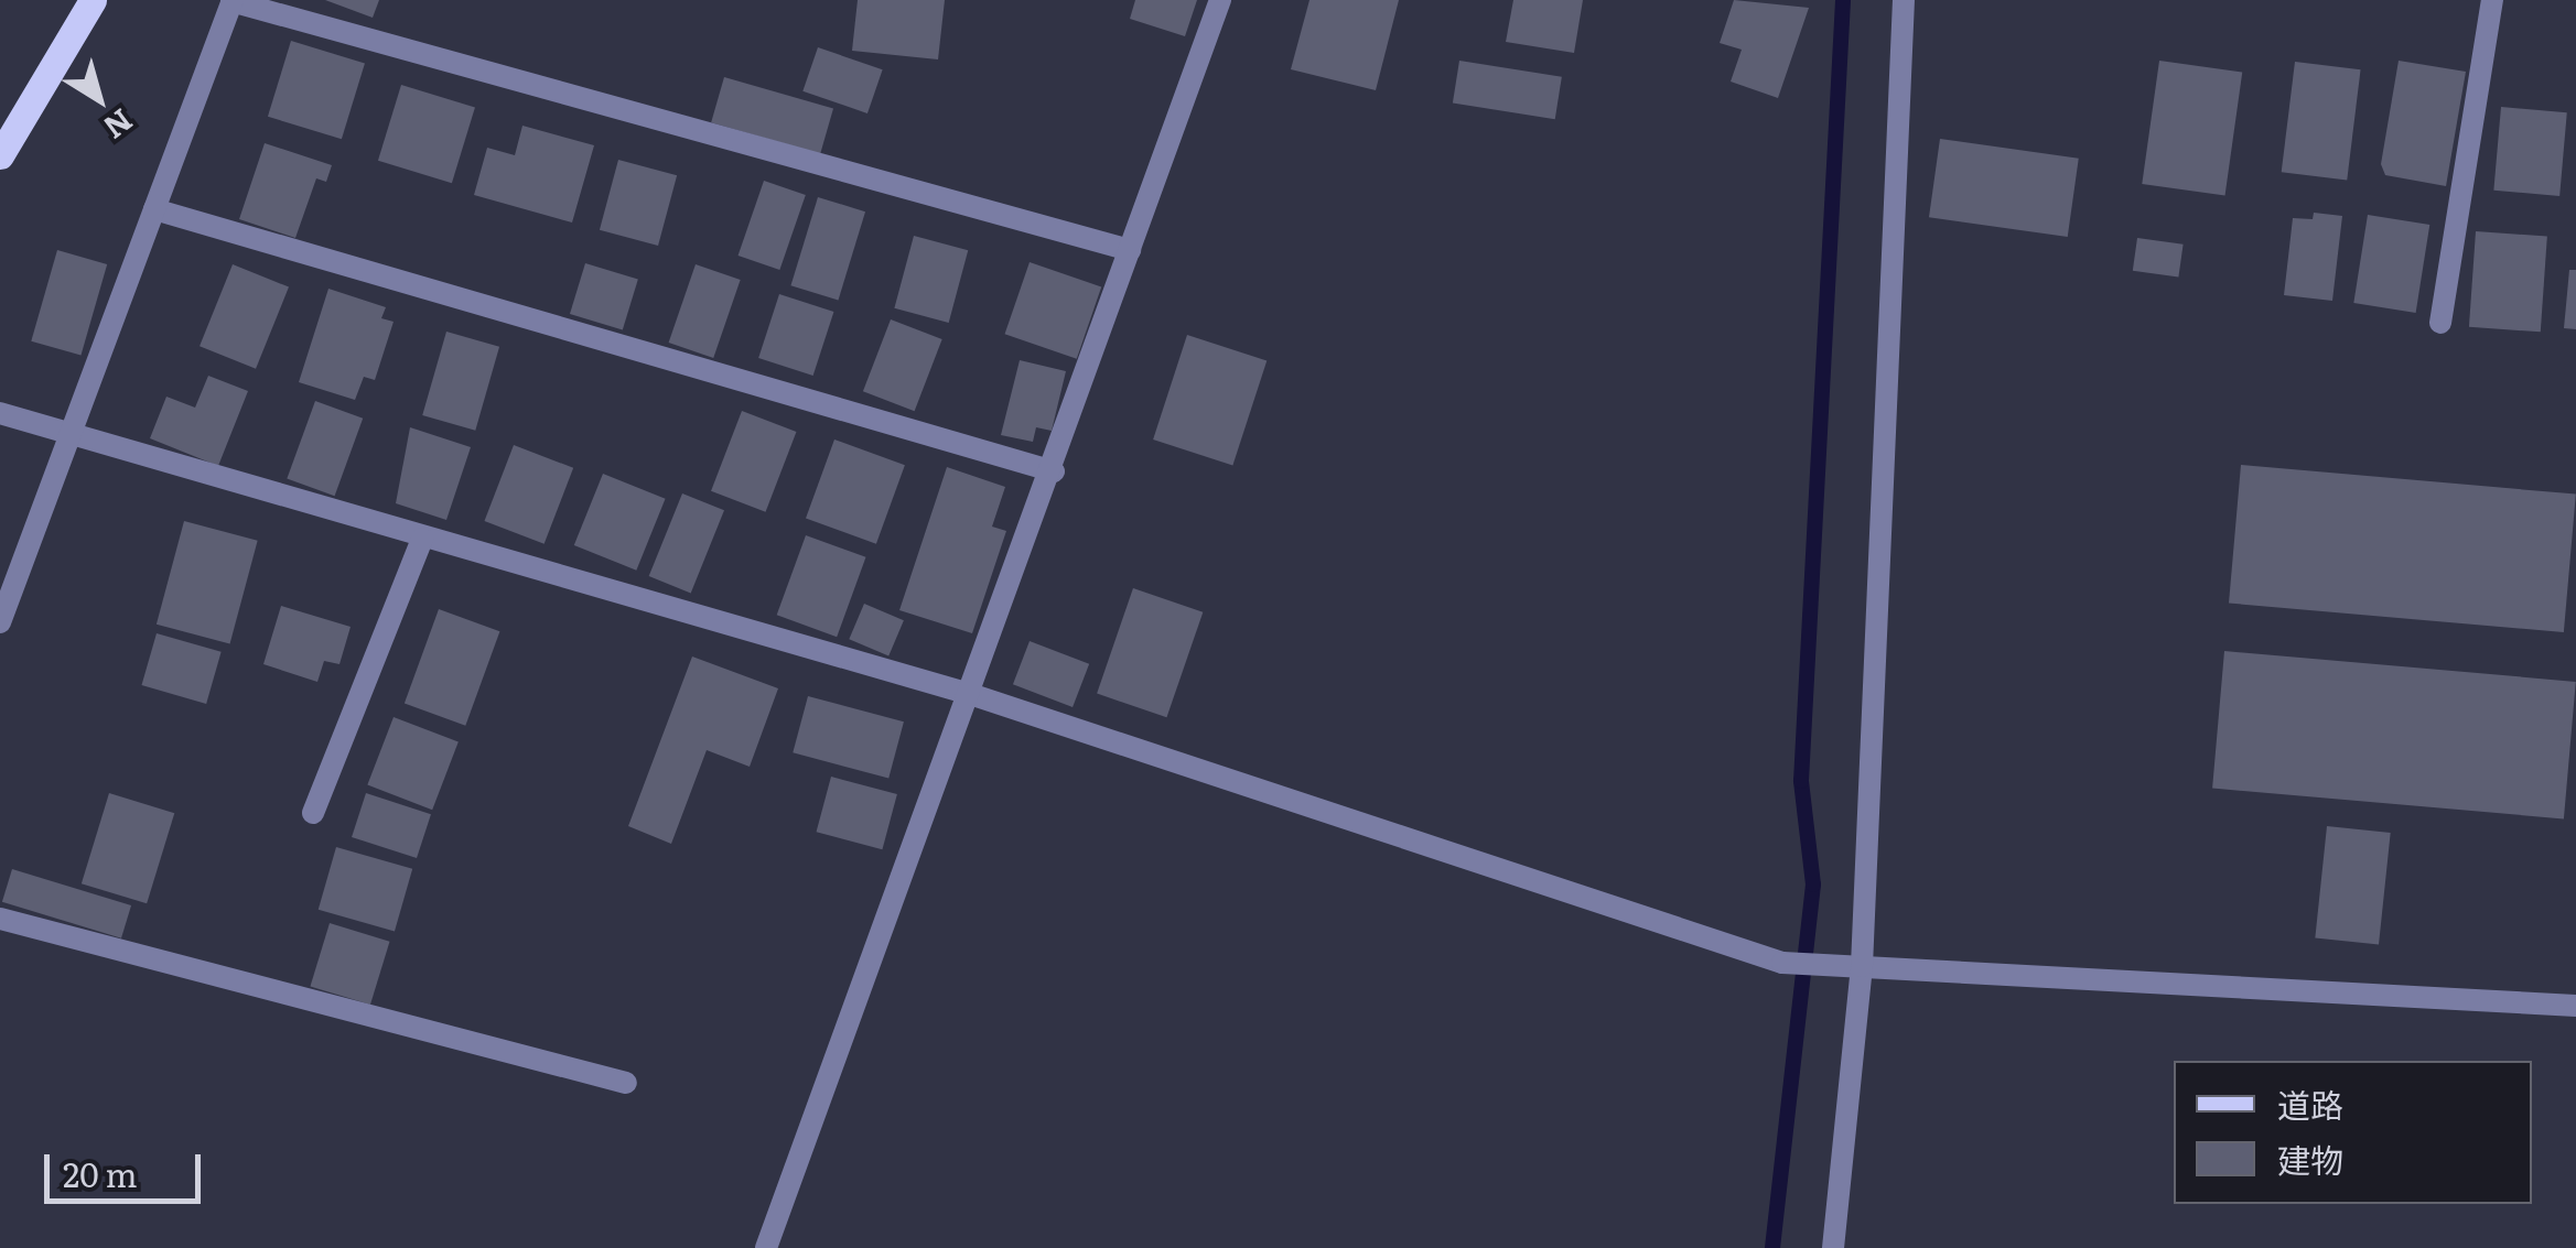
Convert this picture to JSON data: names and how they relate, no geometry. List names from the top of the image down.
{
  "legend": ["道路", "建物"],
  "scale_bar": "20 m",
  "north": "bottom right"
}
